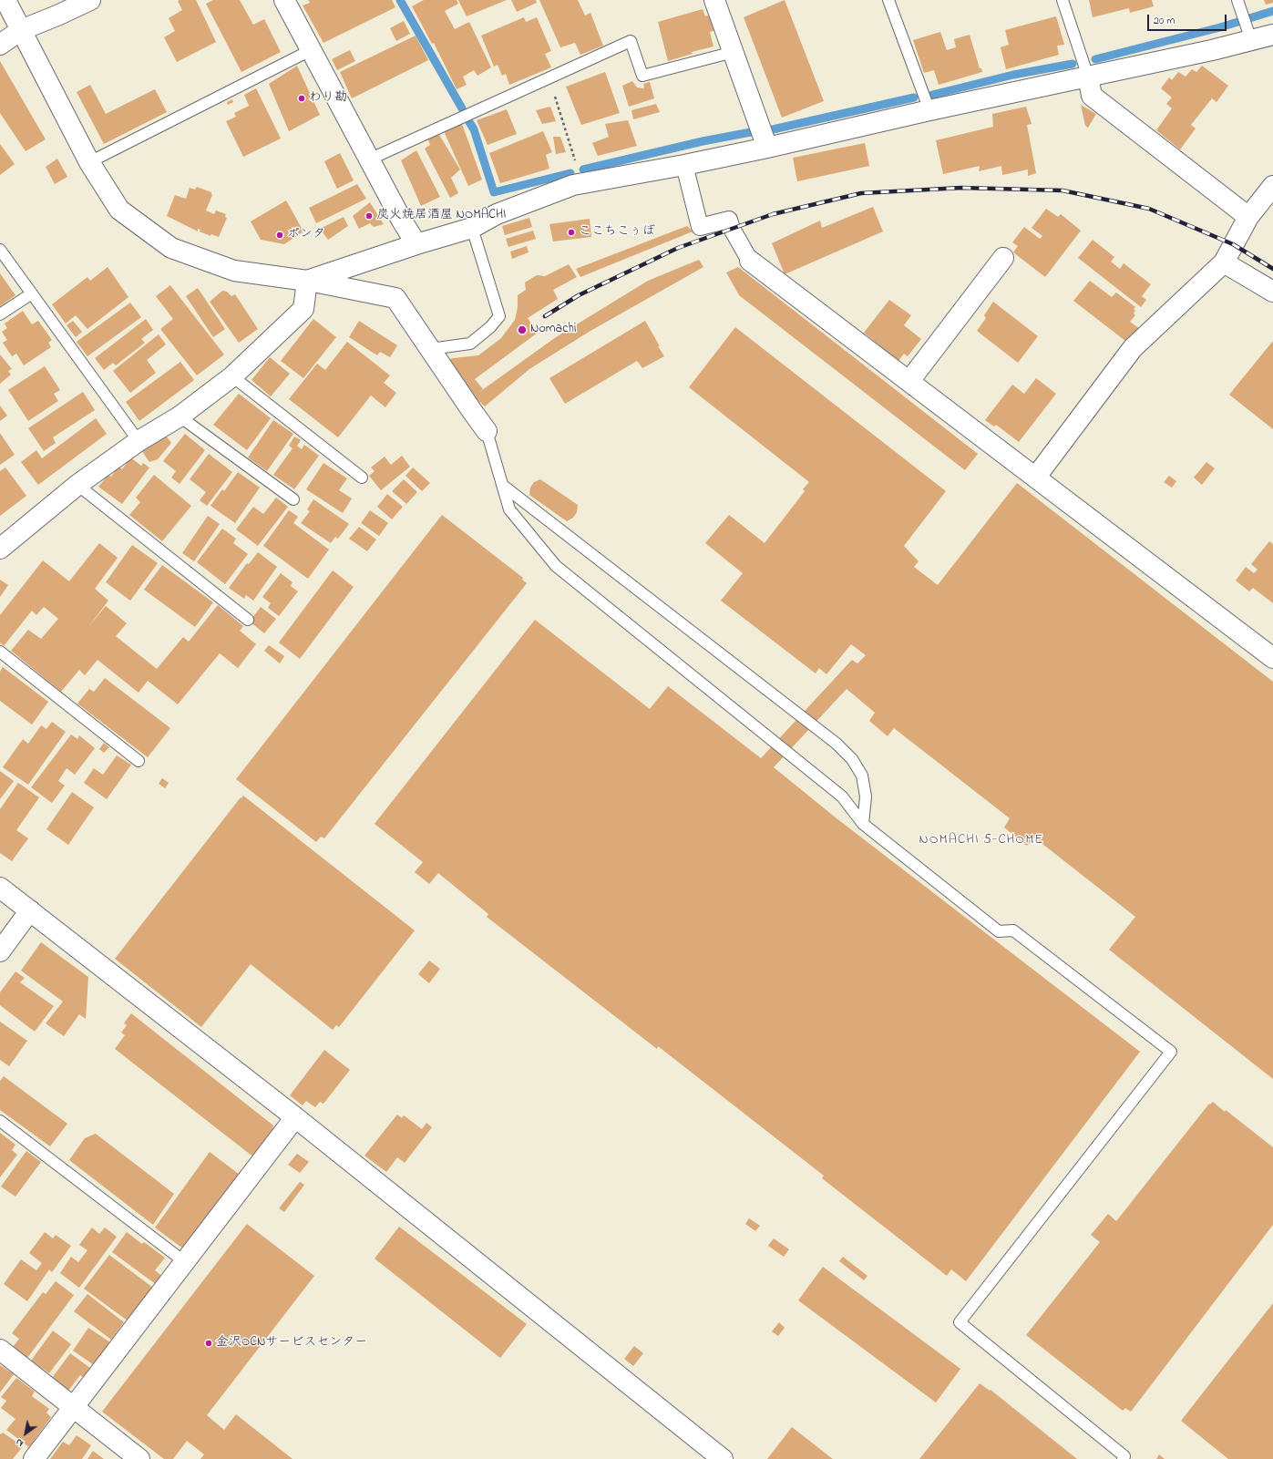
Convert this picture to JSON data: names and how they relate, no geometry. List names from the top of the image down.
{
  "districts": ["NOMACHI 5-CHOME"],
  "places": [
    "わり勘",
    "炭火焼居酒屋 NOMACHI",
    "ここちこぅぼ",
    "ポンタ",
    "Nomachi",
    "金沢OCNサービスセンター"
  ],
  "scale_bar": "20 m",
  "north": "bottom left"
}
